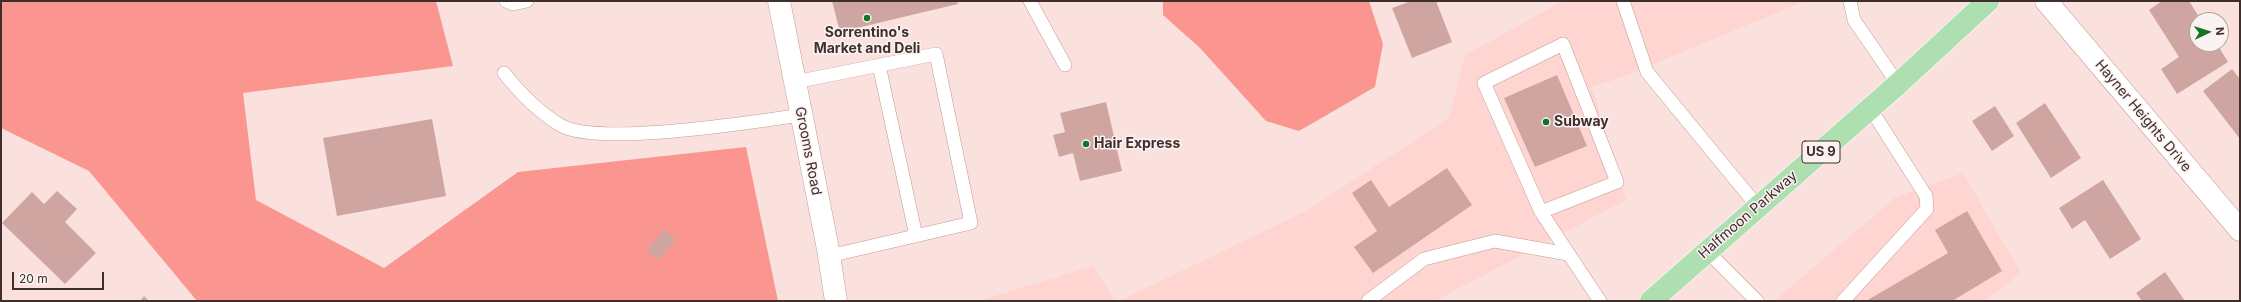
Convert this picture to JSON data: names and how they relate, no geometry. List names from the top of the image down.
{
  "streets": {
    "main road": ["US 9", "Halfmoon Parkway"],
    "street": ["Hayner Heights Drive", "Grooms Road"]
  },
  "places": ["Sorrentino's Market and Deli", "Subway", "Hair Express"],
  "scale_bar": "20 m",
  "north": "right"
}
